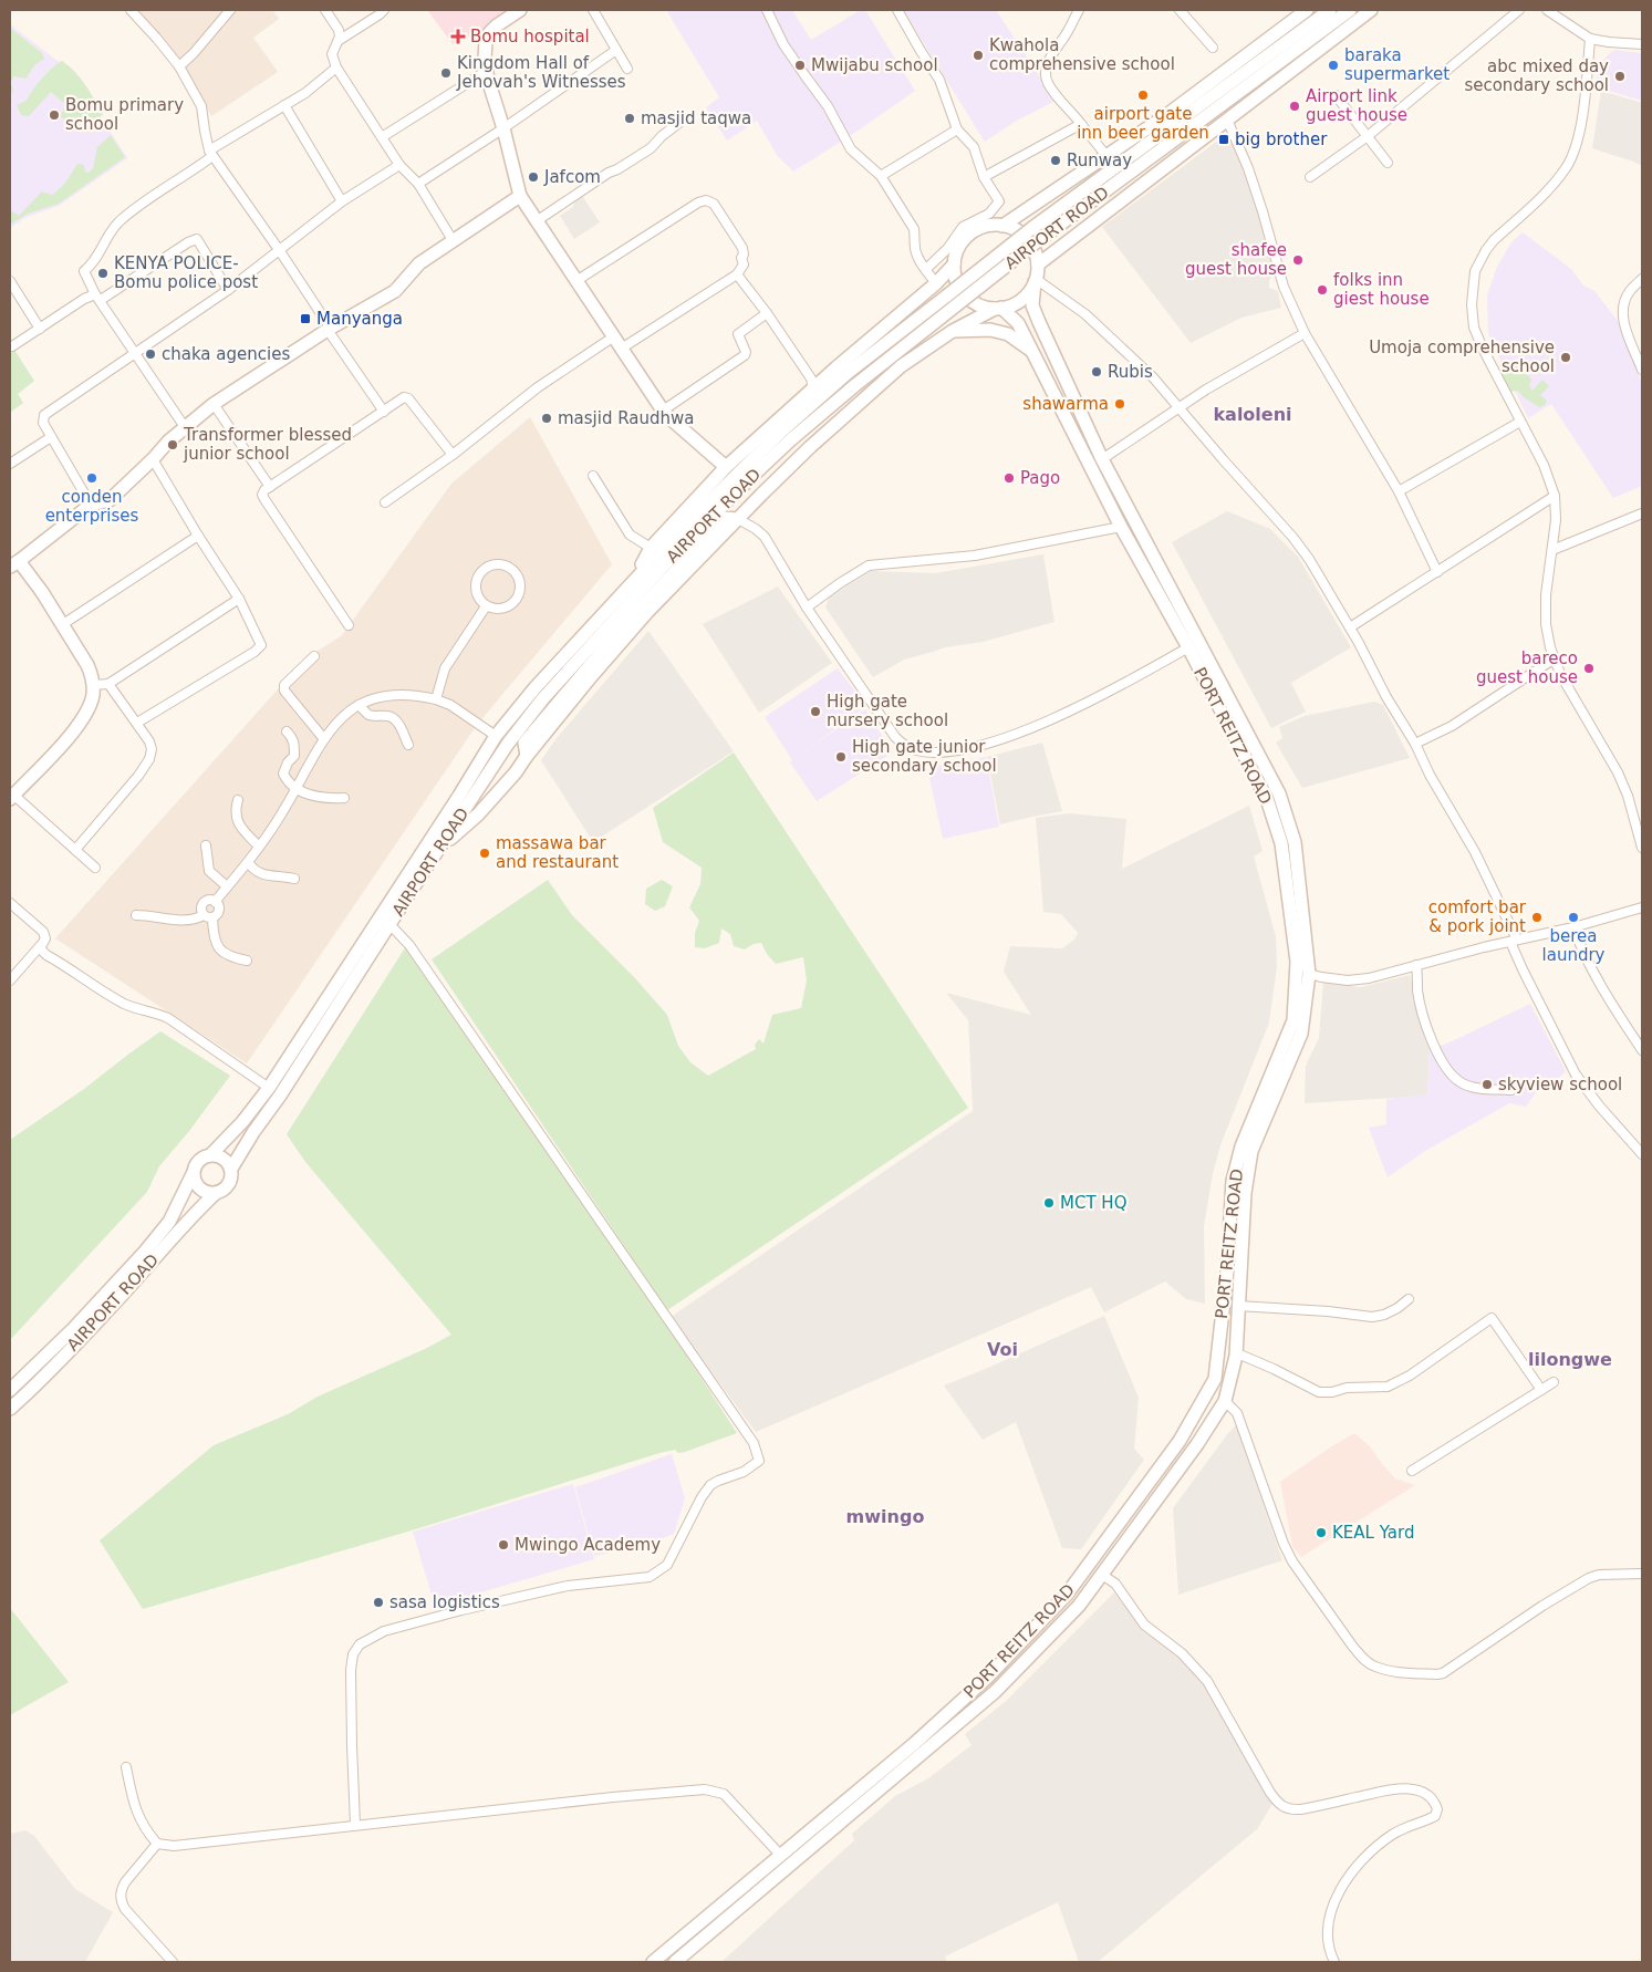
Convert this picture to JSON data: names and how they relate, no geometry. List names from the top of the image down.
{
  "streets": {
    "main road": ["AIRPORT ROAD", "PORT REITZ ROAD"]
  },
  "districts": [
    "kaloleni",
    "Voi",
    "lilongwe",
    "mwingo"
  ],
  "places": {
    "health": ["Bomu hospital"],
    "other": [
      "Kwahola comprehensive school",
      "Mwijabu school",
      "baraka supermarket",
      "Kingdom Hall of Jehovah's Witnesses",
      "abc mixed day secondary school",
      "airport gate inn beer garden",
      "Airport link guest house",
      "Bomu primary school",
      "masjid taqwa",
      "Runway",
      "Jafcom",
      "shafee guest house",
      "KENYA POLICE- Bomu police post",
      "folks inn giest house",
      "chaka agencies",
      "Umoja comprehensive school",
      "Rubis",
      "shawarma",
      "masjid Raudhwa",
      "Transformer blessed junior school",
      "conden enterprises",
      "Pago",
      "bareco guest house",
      "High gate nursery school",
      "High gate junior secondary school",
      "massawa bar and restaurant",
      "comfort bar & pork joint",
      "berea laundry",
      "skyview school",
      "MCT HQ",
      "KEAL Yard",
      "Mwingo Academy",
      "sasa logistics"
    ],
    "transit": ["big brother", "Manyanga"]
  }
}
